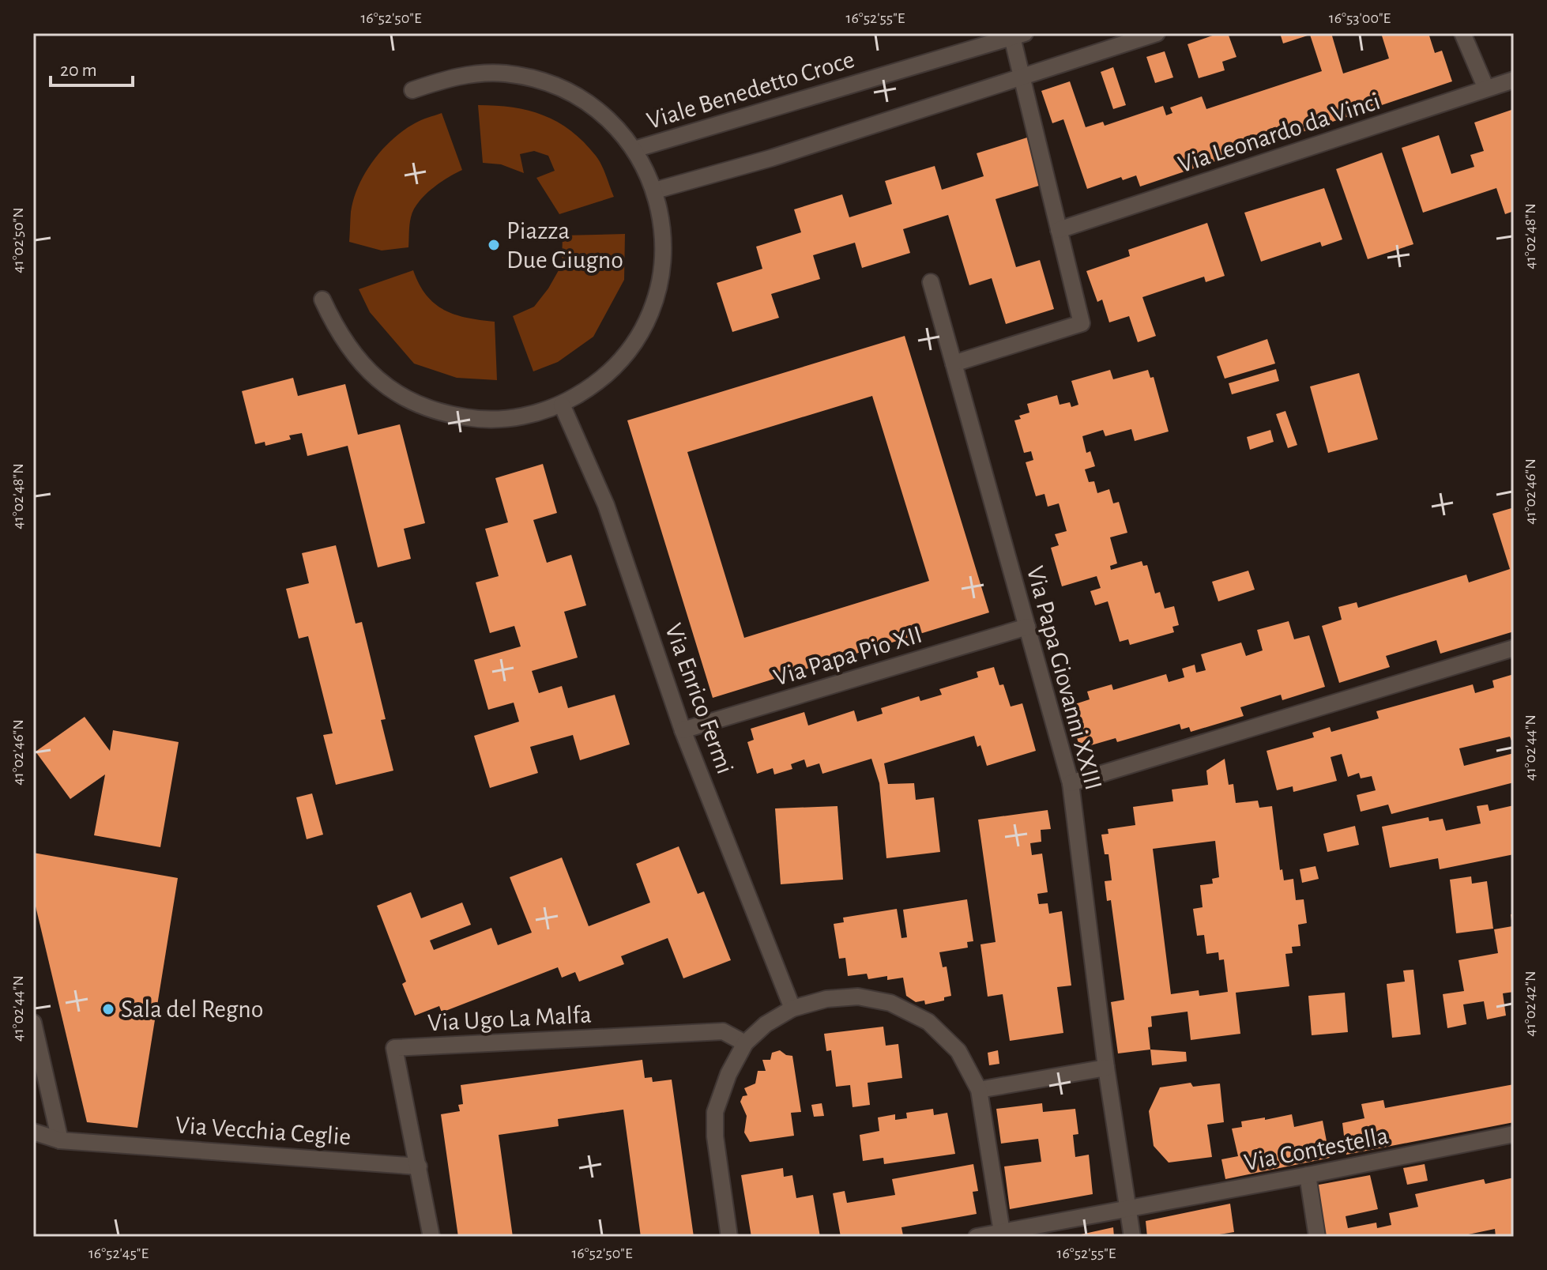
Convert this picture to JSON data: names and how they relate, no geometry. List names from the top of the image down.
{
  "streets": {
    "street": [
      "Viale Benedetto Croce",
      "Via Leonardo da Vinci",
      "Via Papa Pio XII",
      "Via Papa Giovanni XXIII",
      "Via Enrico Fermi",
      "Via Ugo La Malfa",
      "Via Vecchia Ceglie",
      "Via Contestella"
    ]
  },
  "crossings": [
    ["Via Papa Pio XII", "Via Papa Giovanni XXIII"],
    ["Via Papa Pio XII", "Via Enrico Fermi"],
    ["Via Papa Giovanni XXIII", "Via Contestella"],
    ["Via Ugo La Malfa", "Via Vecchia Ceglie"]
  ],
  "places": ["Piazza Due Giugno", "Sala del Regno"],
  "scale_bar": "20 m",
  "coordinates": [
    "16°52'50\"E",
    "16°52'55\"E",
    "16°53'00\"E",
    "41°02'48\"N",
    "41°02'50\"N",
    "41°02'46\"N",
    "41°02'44\"N",
    "41°02'42\"N",
    "16°52'45\"E"
  ]
}
